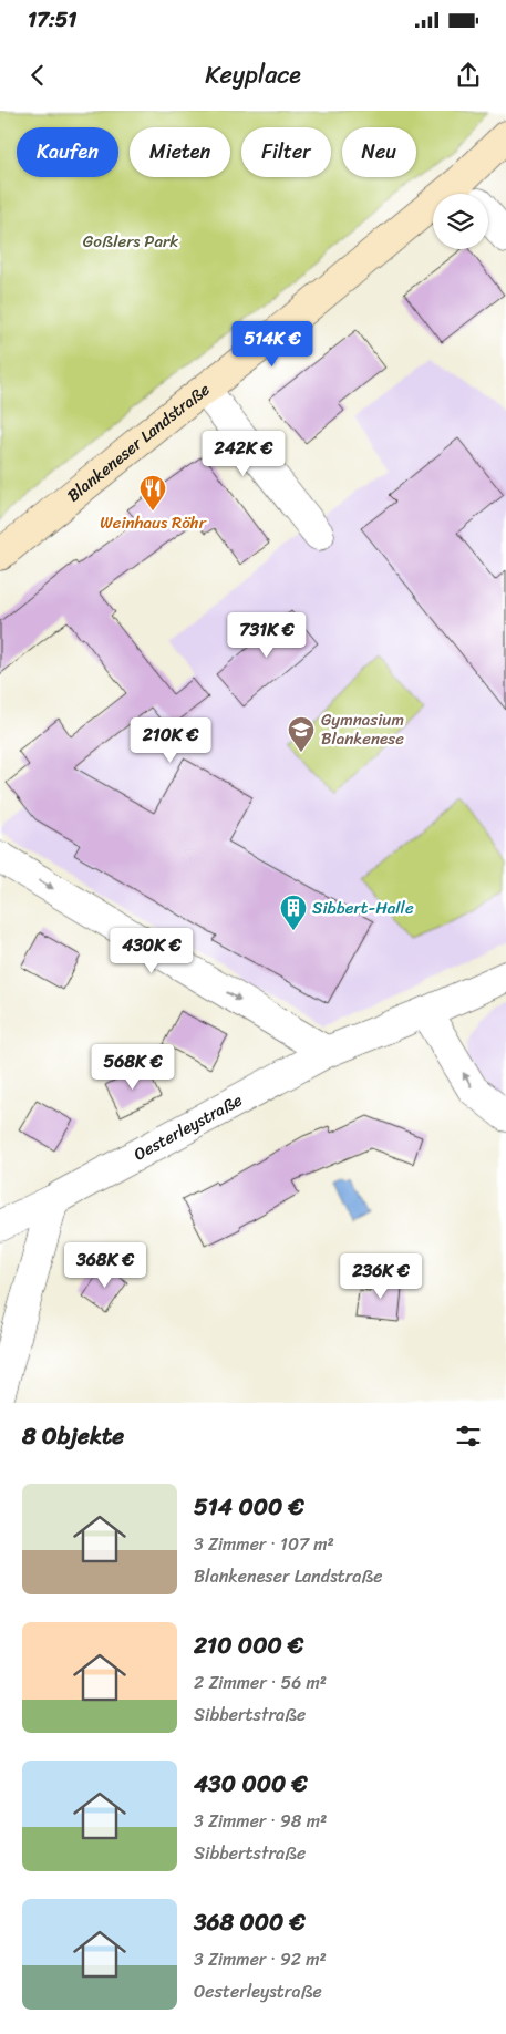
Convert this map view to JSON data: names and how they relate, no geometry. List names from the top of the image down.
{
  "streets": {
    "main road": ["Blankeneser Landstraße"],
    "street": ["Oesterleystraße"]
  },
  "parks": ["Goßlers Park"],
  "places": {
    "restaurant": ["Weinhaus Röhr"],
    "school or university": ["Gymnasium Blankenese"],
    "building": ["Sibbert-Halle"]
  },
  "page": {
    "status": "17:51",
    "header": "Keyplace",
    "chip": [
      "Kaufen",
      "Mieten",
      "Filter",
      "Neu"
    ],
    "price": [
      "514K €",
      "242K €",
      "731K €",
      "210K €",
      "430K €",
      "568K €",
      "368K €",
      "236K €"
    ],
    "heading": "8 Objekte",
    "list": [
      {
        "name": "514 000 €",
        "note": "3 Zimmer · 107 m² · Blankeneser Landstraße"
      },
      {
        "name": "210 000 €",
        "note": "2 Zimmer · 56 m² · Sibbertstraße"
      },
      {
        "name": "430 000 €",
        "note": "3 Zimmer · 98 m² · Sibbertstraße"
      },
      {
        "name": "368 000 €",
        "note": "3 Zimmer · 92 m² · Oesterleystraße"
      }
    ]
  }
}
